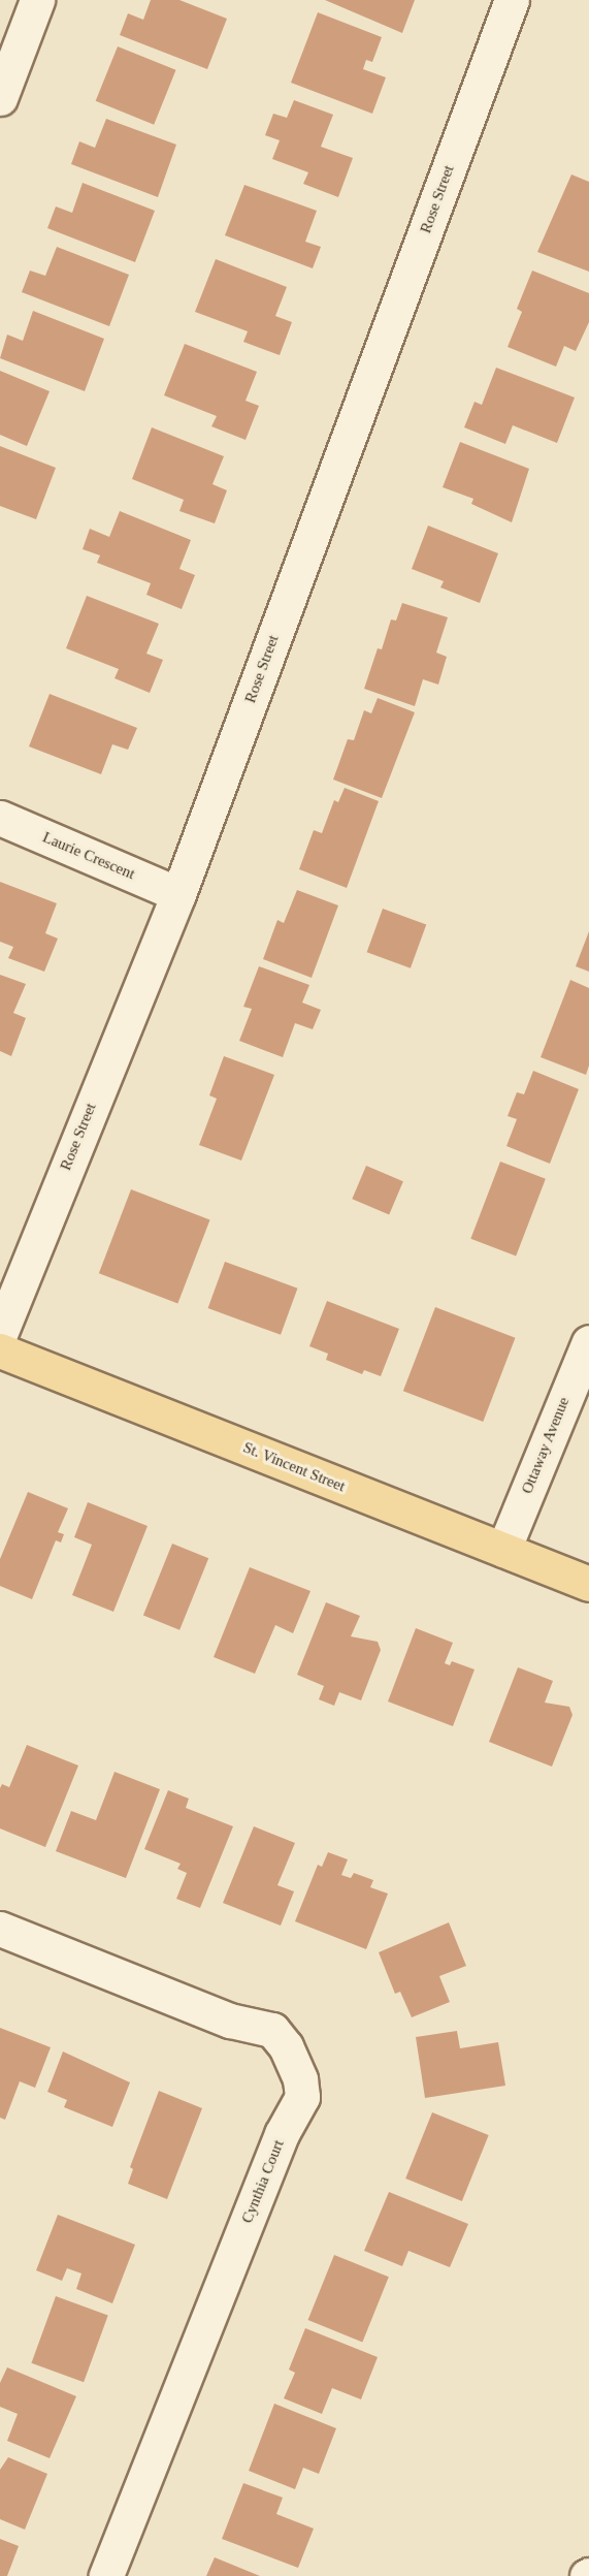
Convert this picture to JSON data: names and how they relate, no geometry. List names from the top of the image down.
{
  "streets": {
    "main road": ["St. Vincent Street"],
    "street": [
      "Rose Street",
      "Laurie Crescent",
      "Ottaway Avenue",
      "Cynthia Court"
    ]
  },
  "crossings": [
    ["Rose Street", "Laurie Crescent"],
    ["Ottaway Avenue", "St. Vincent Street"]
  ]
}
